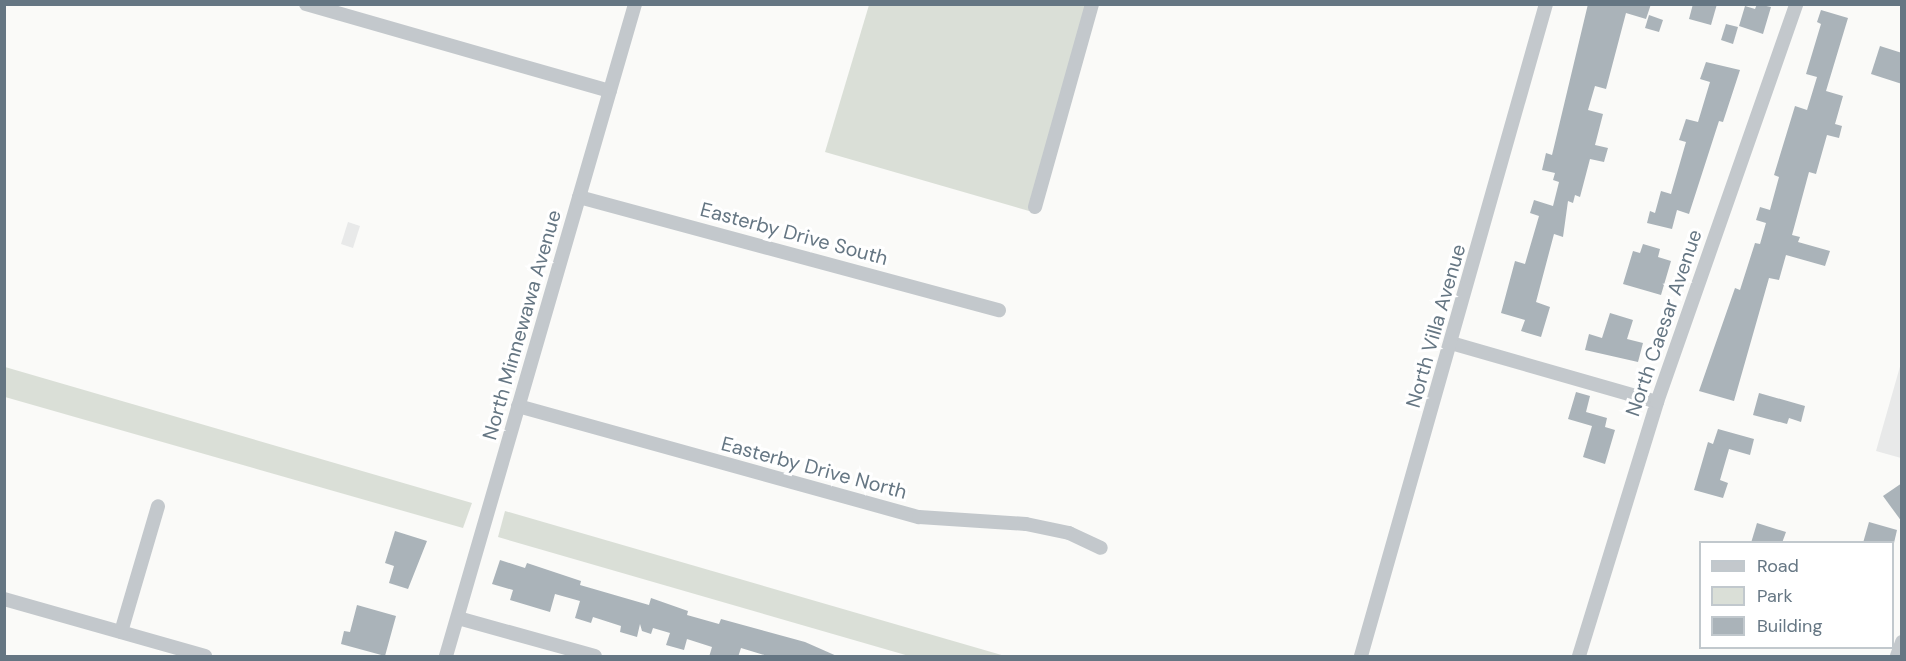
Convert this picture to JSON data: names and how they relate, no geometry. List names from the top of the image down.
{
  "streets": {
    "street": [
      "Easterby Drive South",
      "North Caesar Avenue",
      "North Minnewawa Avenue",
      "North Villa Avenue",
      "Easterby Drive North"
    ]
  },
  "crossings": [
    ["Easterby Drive South", "North Minnewawa Avenue"],
    ["North Minnewawa Avenue", "Easterby Drive North"]
  ],
  "legend": ["Road", "Park", "Building"]
}
